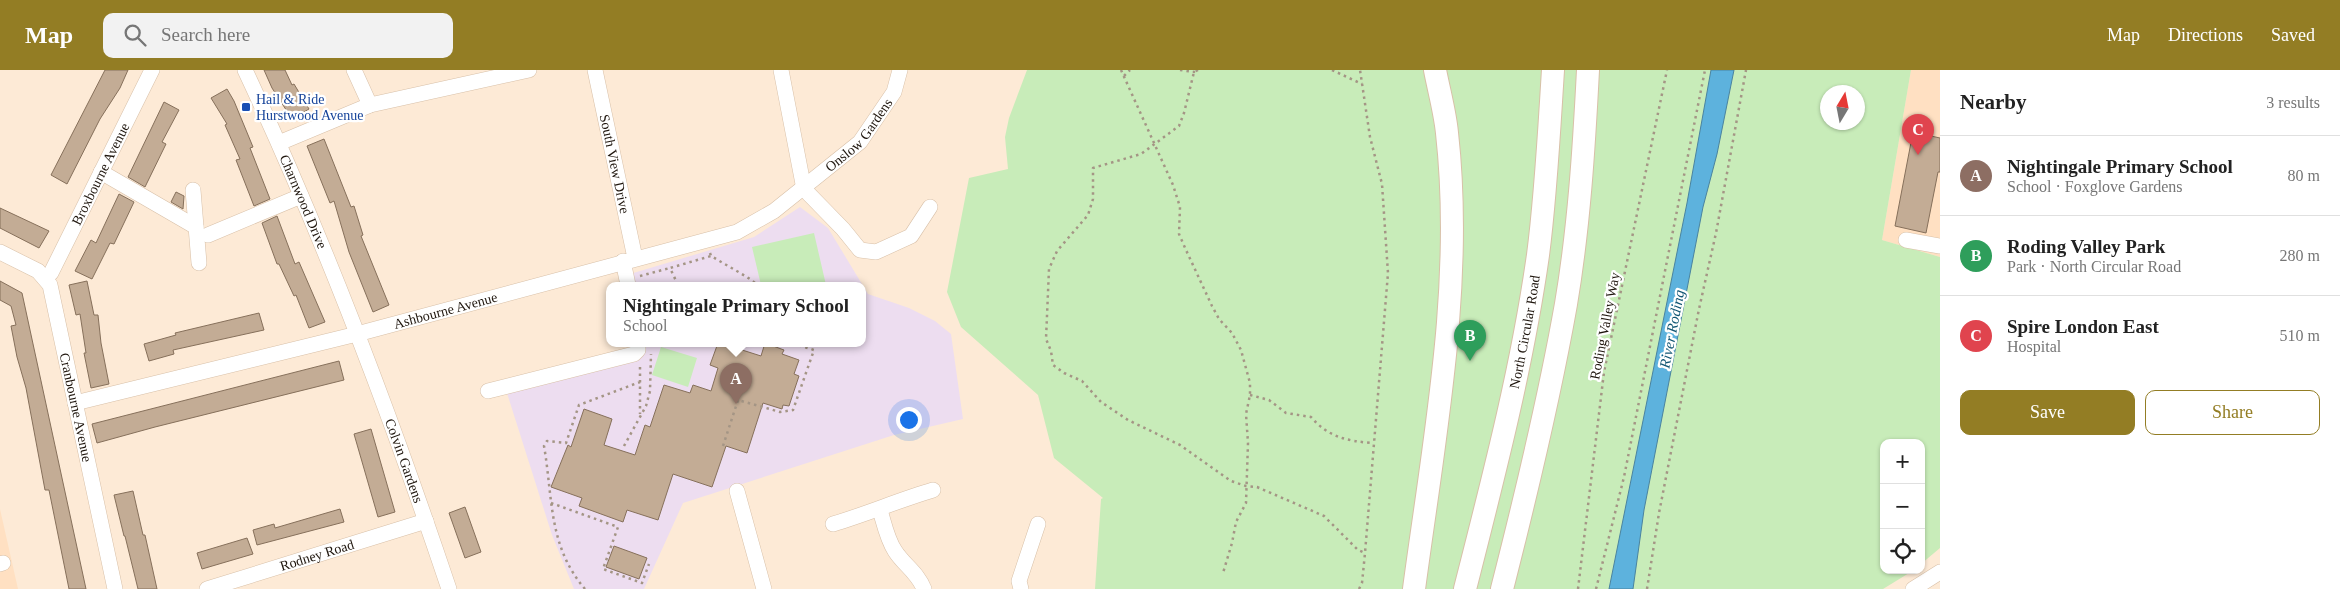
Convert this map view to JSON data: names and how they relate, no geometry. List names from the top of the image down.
{
  "streets": {
    "highway": ["North Circular Road"],
    "street": [
      "Onslow Gardens",
      "South View Drive",
      "Broxbourne Avenue",
      "Charnwood Drive",
      "Ashbourne Avenue",
      "Cranbourne Avenue",
      "Colvin Gardens",
      "Rodney Road"
    ],
    "path": ["Roding Valley Way"]
  },
  "crossings": [
    ["Onslow Gardens", "Ashbourne Avenue"],
    ["South View Drive", "Ashbourne Avenue"],
    ["Broxbourne Avenue", "Cranbourne Avenue"],
    ["Charnwood Drive", "Ashbourne Avenue"],
    ["Charnwood Drive", "Colvin Gardens"],
    ["Ashbourne Avenue", "Cranbourne Avenue"],
    ["Ashbourne Avenue", "Colvin Gardens"],
    ["Colvin Gardens", "Rodney Road"]
  ],
  "water": ["River Roding"],
  "places": {
    "transit": ["Hail & Ride Hurstwood Avenue"]
  },
  "north": "top",
  "page": {
    "header": "Map",
    "search": "Search here",
    "nav": ["Map", "Directions", "Saved"],
    "heading": ["Nearby", "3 results"],
    "pins": ["C", "B", "A"],
    "list": [
      {
        "mark": "A",
        "name": "Nightingale Primary School",
        "note": "School · Foxglove Gardens",
        "value": "80 m"
      },
      {
        "mark": "B",
        "name": "Roding Valley Park",
        "note": "Park · North Circular Road",
        "value": "280 m"
      },
      {
        "mark": "C",
        "name": "Spire London East",
        "note": "Hospital",
        "value": "510 m"
      }
    ],
    "popup": ["Nightingale Primary School", "School"],
    "buttons": ["Save", "Share"],
    "map_buttons": ["+", "−"]
  }
}
